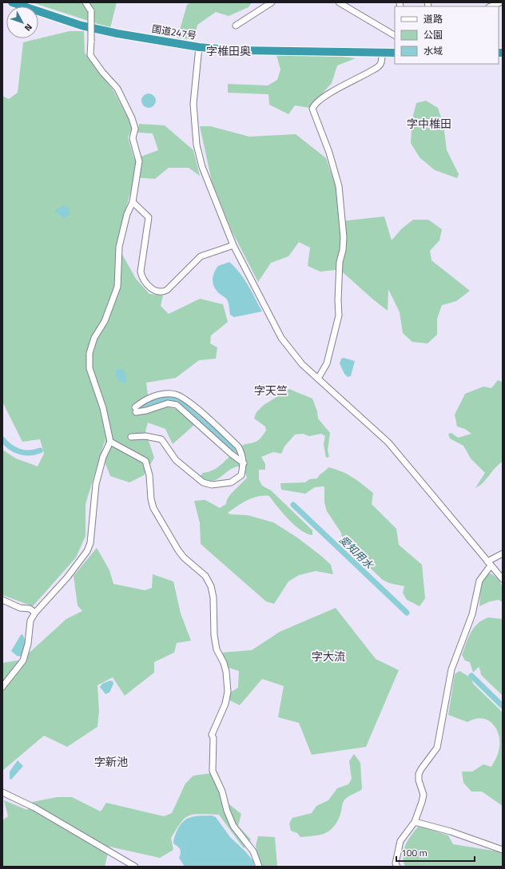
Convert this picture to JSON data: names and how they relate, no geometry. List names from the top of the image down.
{
  "streets": {
    "highway": ["国道247号"]
  },
  "districts": [
    "字椎田奥",
    "字中椎田",
    "字天竺",
    "字大流",
    "字新池"
  ],
  "water": ["愛知用水"],
  "legend": ["道路", "公園", "水域"],
  "scale_bar": "100 m",
  "north": "bottom right"
}
